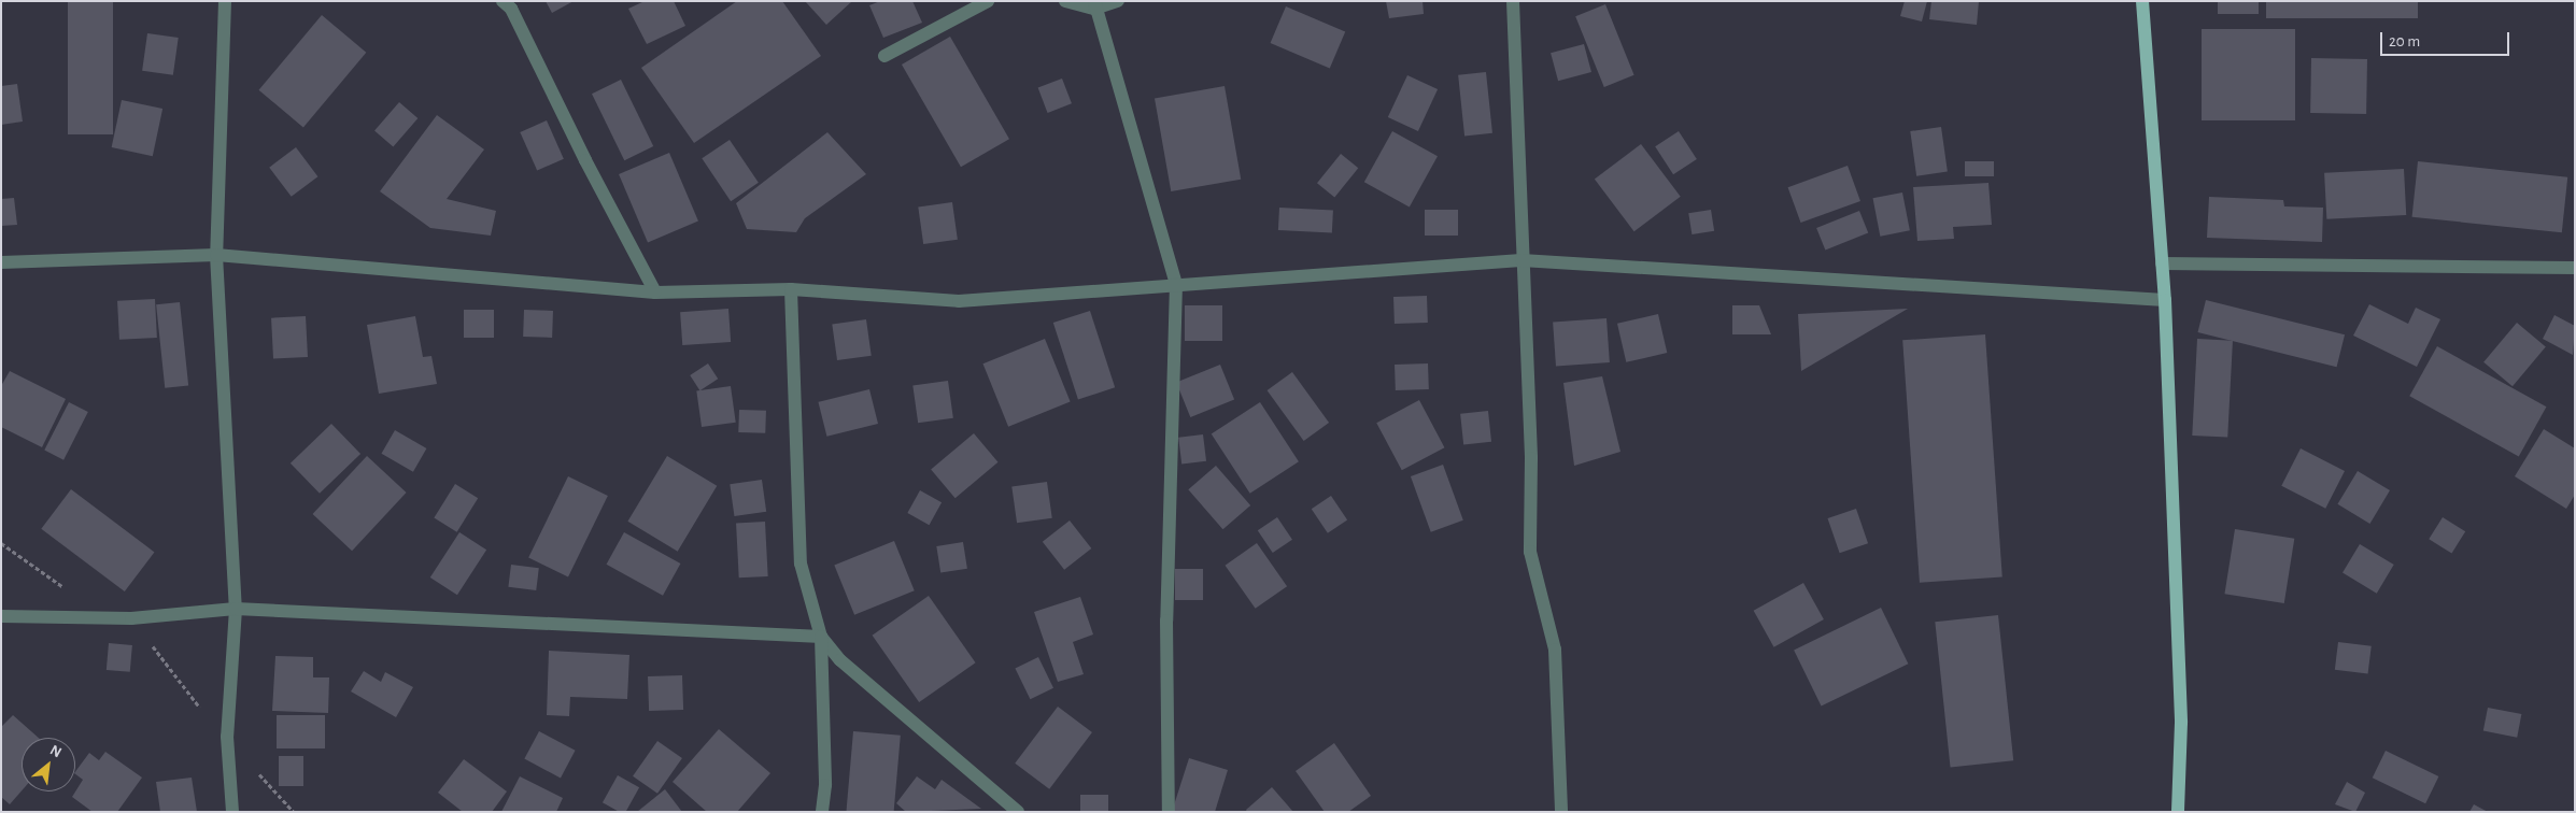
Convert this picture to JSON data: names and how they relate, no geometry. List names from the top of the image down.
{
  "scale_bar": "20 m",
  "north": "top right"
}
